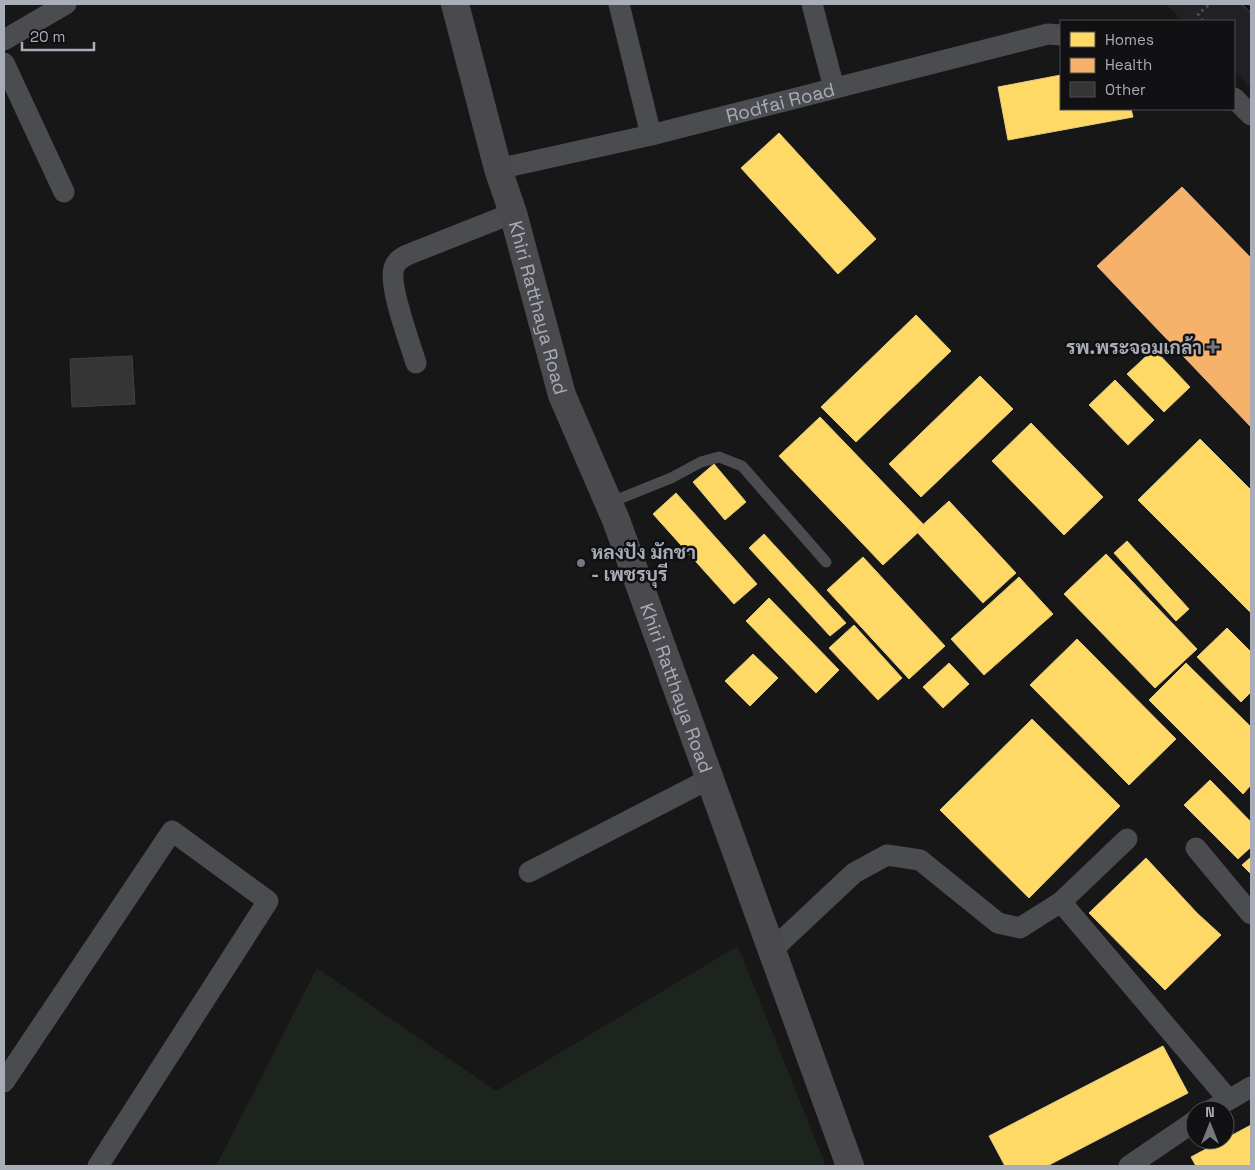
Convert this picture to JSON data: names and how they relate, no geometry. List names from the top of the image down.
{
  "streets": {
    "street": ["Rodfai Road", "Khiri Ratthaya Road"]
  },
  "crossings": [
    ["Rodfai Road", "Khiri Ratthaya Road"]
  ],
  "places": {
    "health": ["รพ.พระจอมเกล้า"],
    "other": ["หลงปัง มักชา - เพชรบุรี"]
  },
  "legend": ["Homes", "Health", "Other"],
  "scale_bar": "20 m",
  "north": "top"
}
